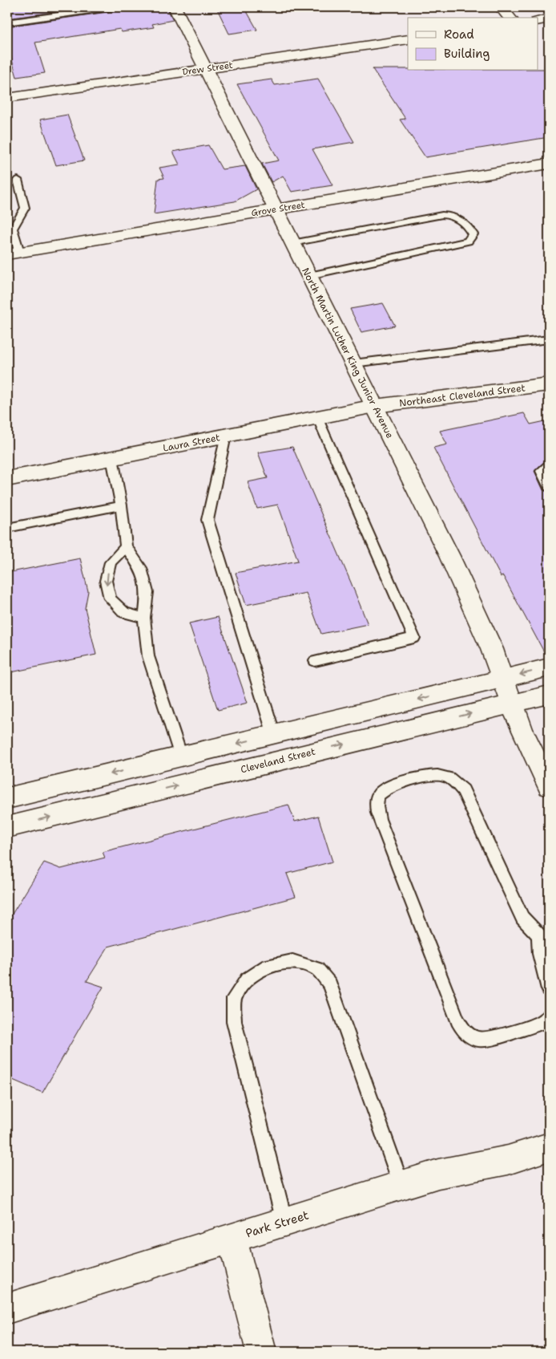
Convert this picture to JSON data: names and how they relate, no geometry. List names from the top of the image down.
{
  "streets": {
    "street": [
      "Drew Street",
      "Grove Street",
      "North Martin Luther King Junior Avenue",
      "Northeast Cleveland Street",
      "Laura Street",
      "Cleveland Street",
      "Park Street"
    ]
  },
  "crossings": [
    ["Drew Street", "North Martin Luther King Junior Avenue"],
    ["Grove Street", "North Martin Luther King Junior Avenue"],
    ["North Martin Luther King Junior Avenue", "Northeast Cleveland Street"],
    ["North Martin Luther King Junior Avenue", "Laura Street"],
    ["North Martin Luther King Junior Avenue", "Cleveland Street"],
    ["Northeast Cleveland Street", "Laura Street"]
  ],
  "legend": ["Road", "Building"]
}
